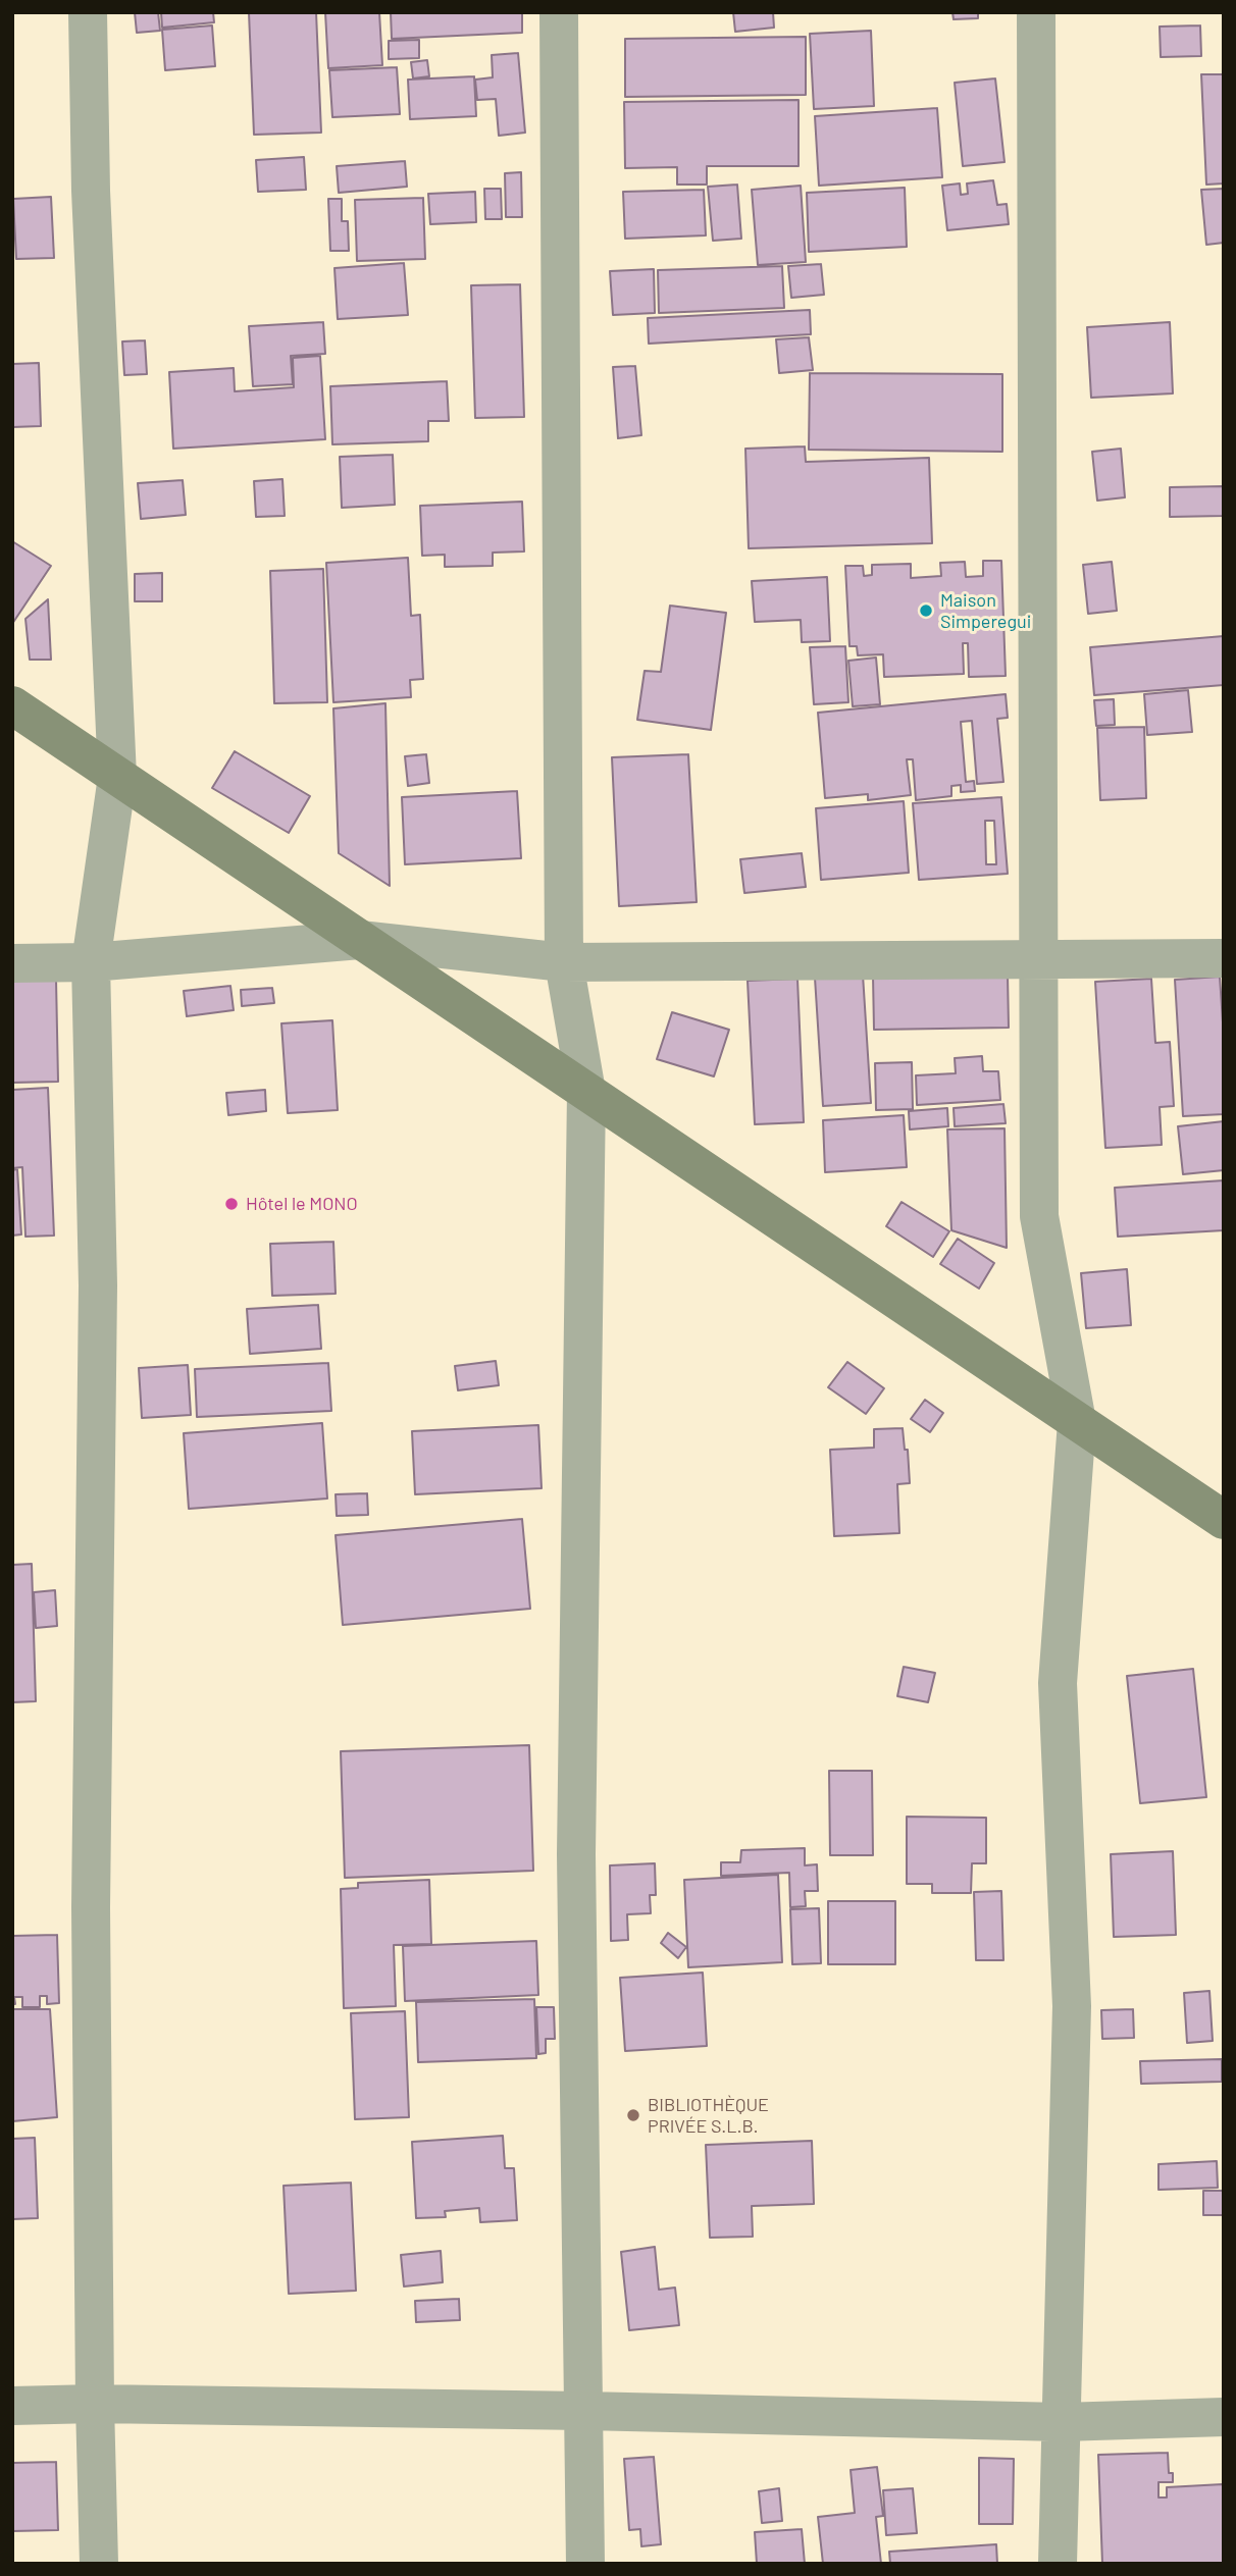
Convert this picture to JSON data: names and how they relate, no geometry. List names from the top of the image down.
{
  "places": ["Maison Simperegui", "Hôtel le MONO", "BIBLIOTHÈQUE PRIVÉE S.L.B."]
}
